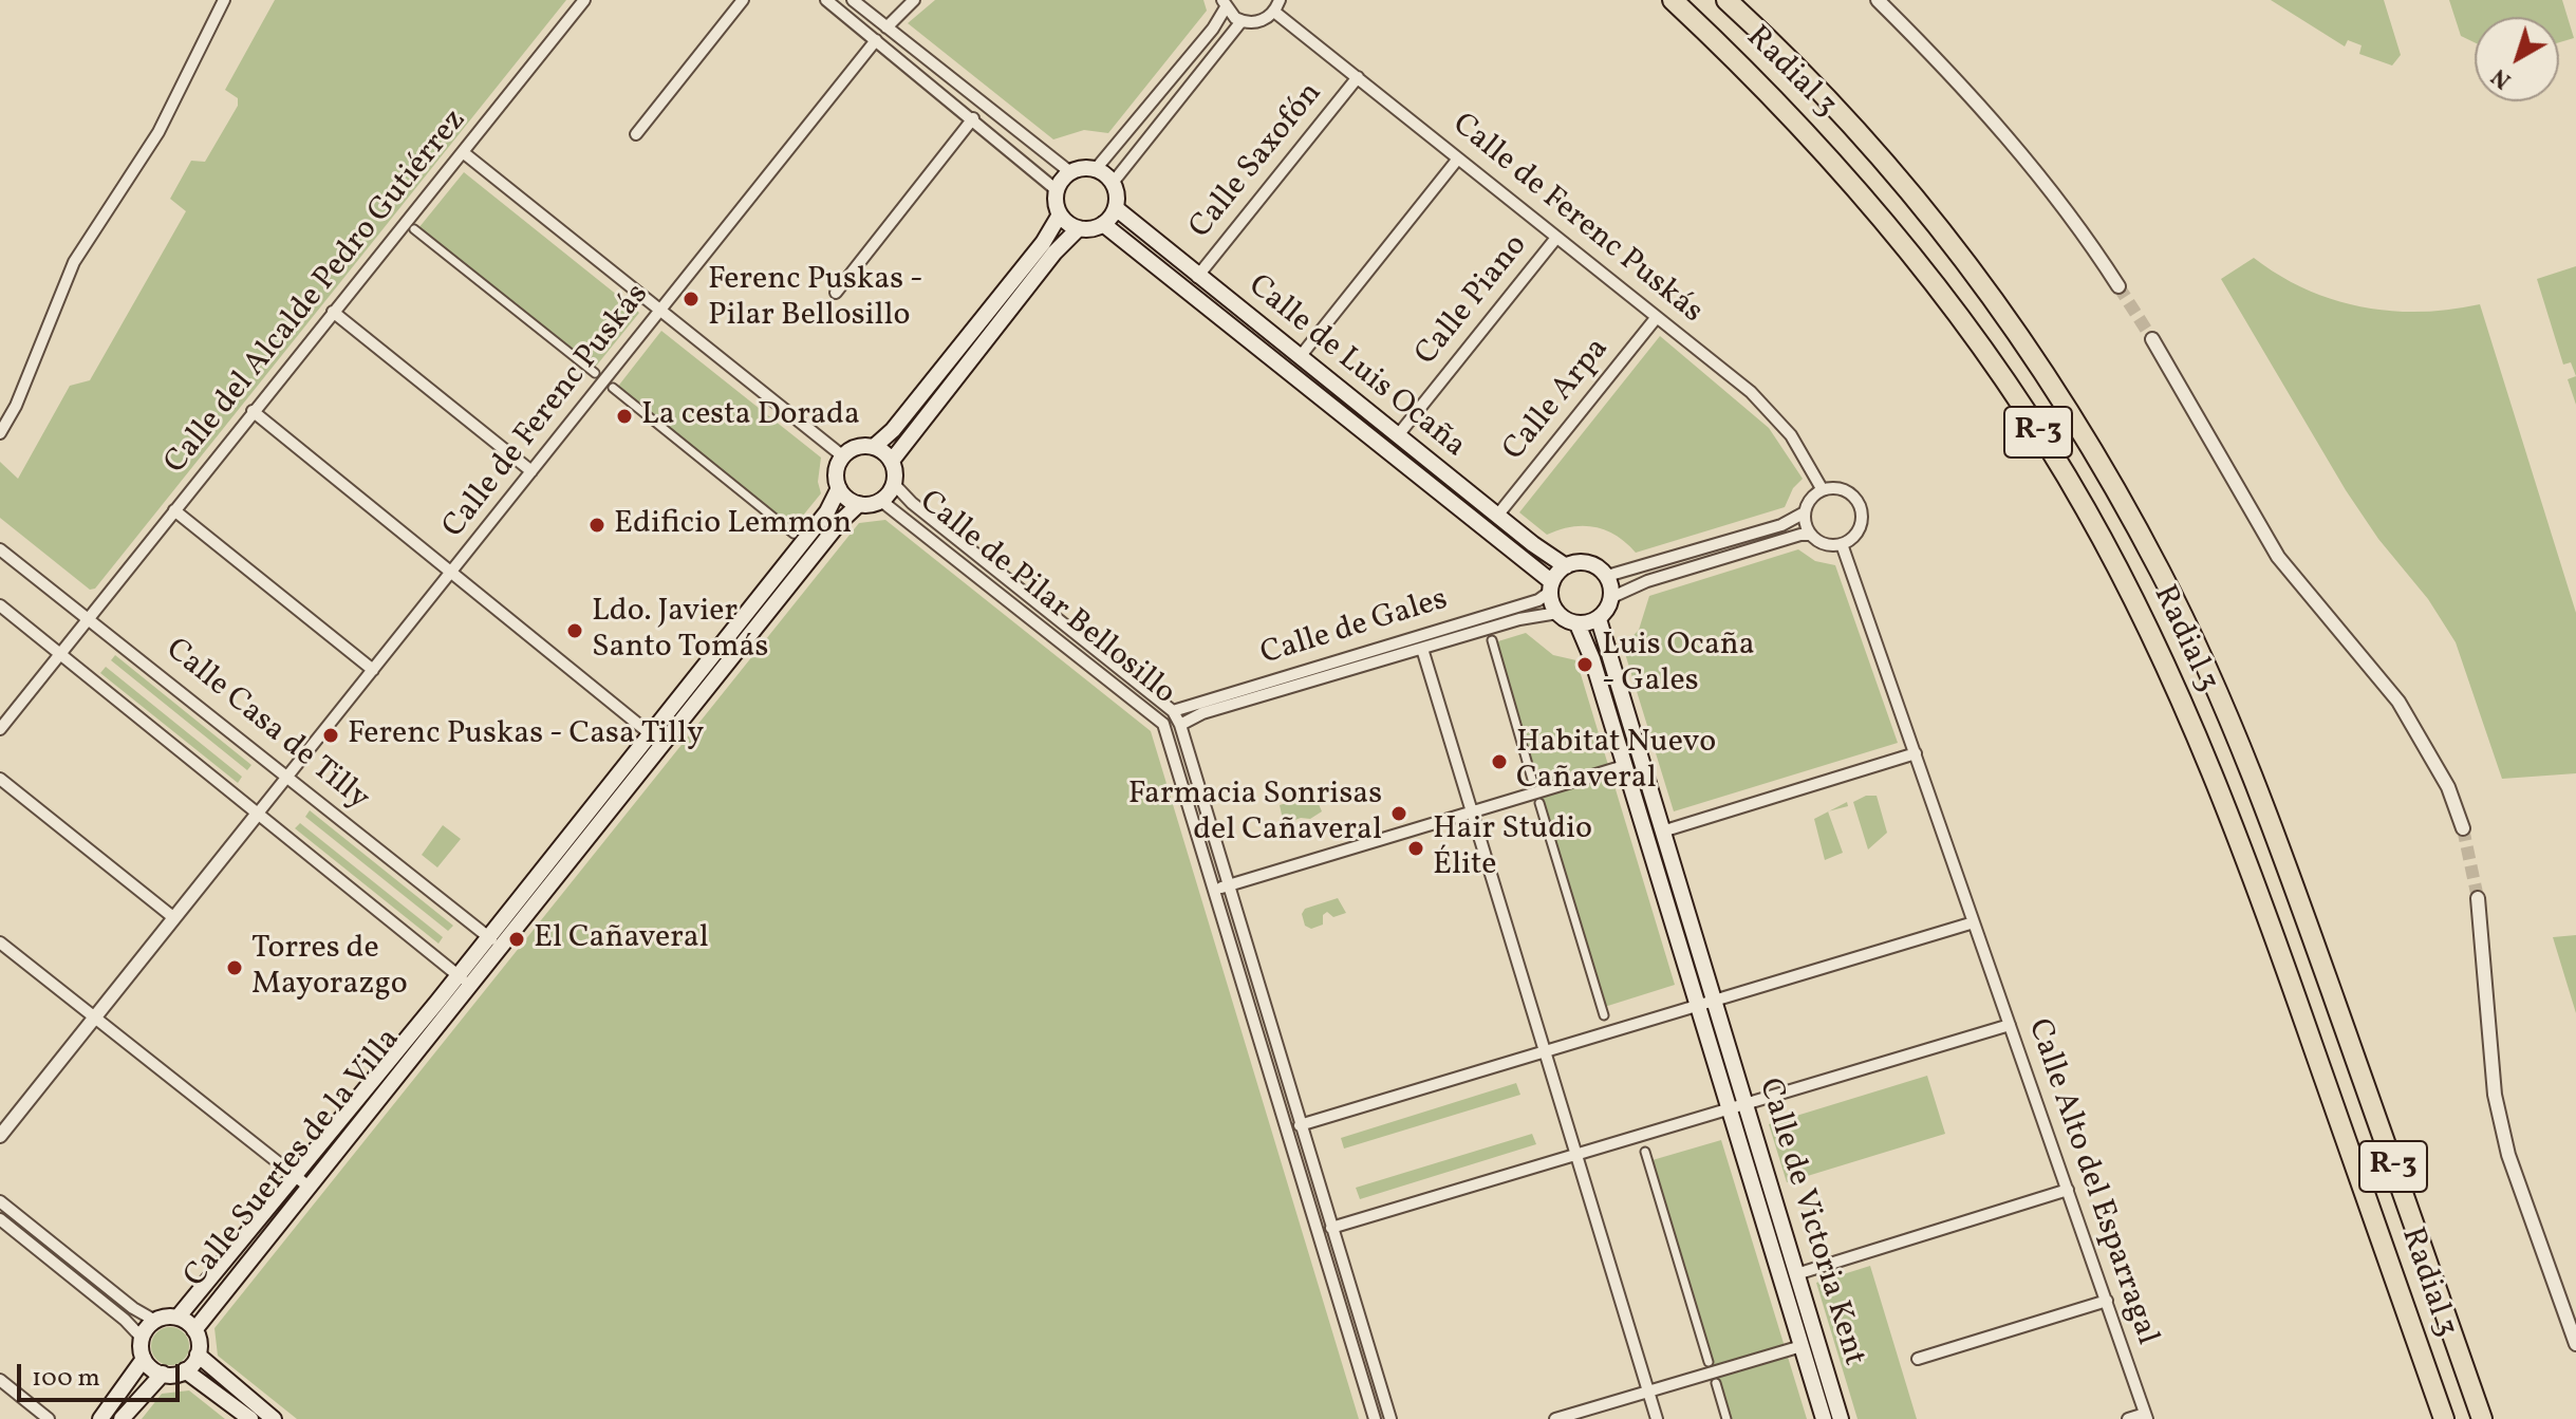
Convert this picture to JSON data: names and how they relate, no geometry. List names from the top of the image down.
{
  "streets": {
    "highway": ["Radial 3", "R-3"],
    "main road": ["Calle de Luis Ocaña", "Calle Suertes de la Villa", "Calle de Victoria Kent"],
    "street": [
      "Calle Saxofón",
      "Calle de Ferenc Puskás",
      "Calle del Alcalde Pedro Gutiérrez",
      "Calle Piano",
      "Calle Arpa",
      "Calle de Pilar Bellosillo",
      "Calle de Gales",
      "Calle Casa de Tilly",
      "Calle Alto del Esparragal"
    ]
  },
  "crossings": [
    ["Calle Saxofón", "Calle de Ferenc Puskás"],
    ["Calle Saxofón", "Calle de Luis Ocaña"],
    ["Calle de Ferenc Puskás", "Calle Piano"],
    ["Calle de Ferenc Puskás", "Calle Arpa"],
    ["Calle de Ferenc Puskás", "Calle Casa de Tilly"],
    ["Calle del Alcalde Pedro Gutiérrez", "Calle Casa de Tilly"],
    ["Calle Piano", "Calle de Luis Ocaña"],
    ["Calle de Luis Ocaña", "Calle Arpa"],
    ["Calle de Luis Ocaña", "Calle de Gales"],
    ["Calle de Pilar Bellosillo", "Calle de Gales"]
  ],
  "places": [
    "Ferenc Puskas - Pilar Bellosillo",
    "La cesta Dorada",
    "Edificio Lemmon",
    "Ldo. Javier Santo Tomás",
    "Luis Ocaña - Gales",
    "Ferenc Puskas - Casa Tilly",
    "Habitat Nuevo Cañaveral",
    "Farmacia Sonrisas del Cañaveral",
    "Hair Studio Élite",
    "El Cañaveral",
    "Torres de Mayorazgo"
  ],
  "scale_bar": "100 m",
  "north": "bottom left"
}
